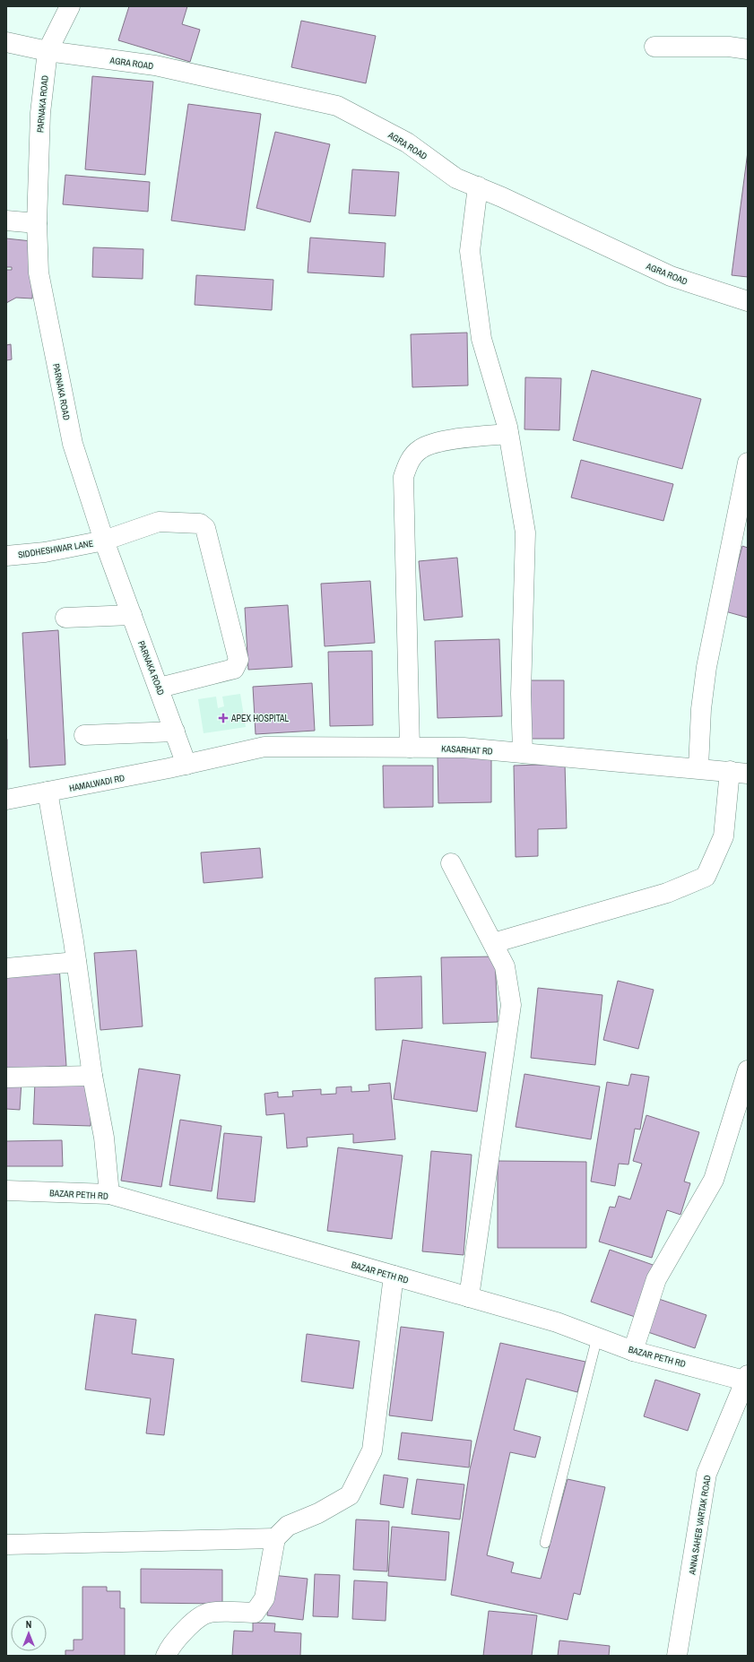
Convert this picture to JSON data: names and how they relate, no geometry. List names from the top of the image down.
{
  "streets": {
    "street": [
      "AGRA ROAD",
      "PARNAKA ROAD",
      "SIDDHESHWAR LANE",
      "KASARHAT RD",
      "HAMALWADI RD",
      "BAZAR PETH RD",
      "ANNA SAHEB VARTAK ROAD"
    ]
  },
  "crossings": [
    ["AGRA ROAD", "PARNAKA ROAD"],
    ["PARNAKA ROAD", "SIDDHESHWAR LANE"],
    ["PARNAKA ROAD", "KASARHAT RD"],
    ["PARNAKA ROAD", "HAMALWADI RD"],
    ["KASARHAT RD", "HAMALWADI RD"],
    ["BAZAR PETH RD", "ANNA SAHEB VARTAK ROAD"]
  ],
  "places": {
    "health": ["APEX HOSPITAL"]
  },
  "north": "top"
}
